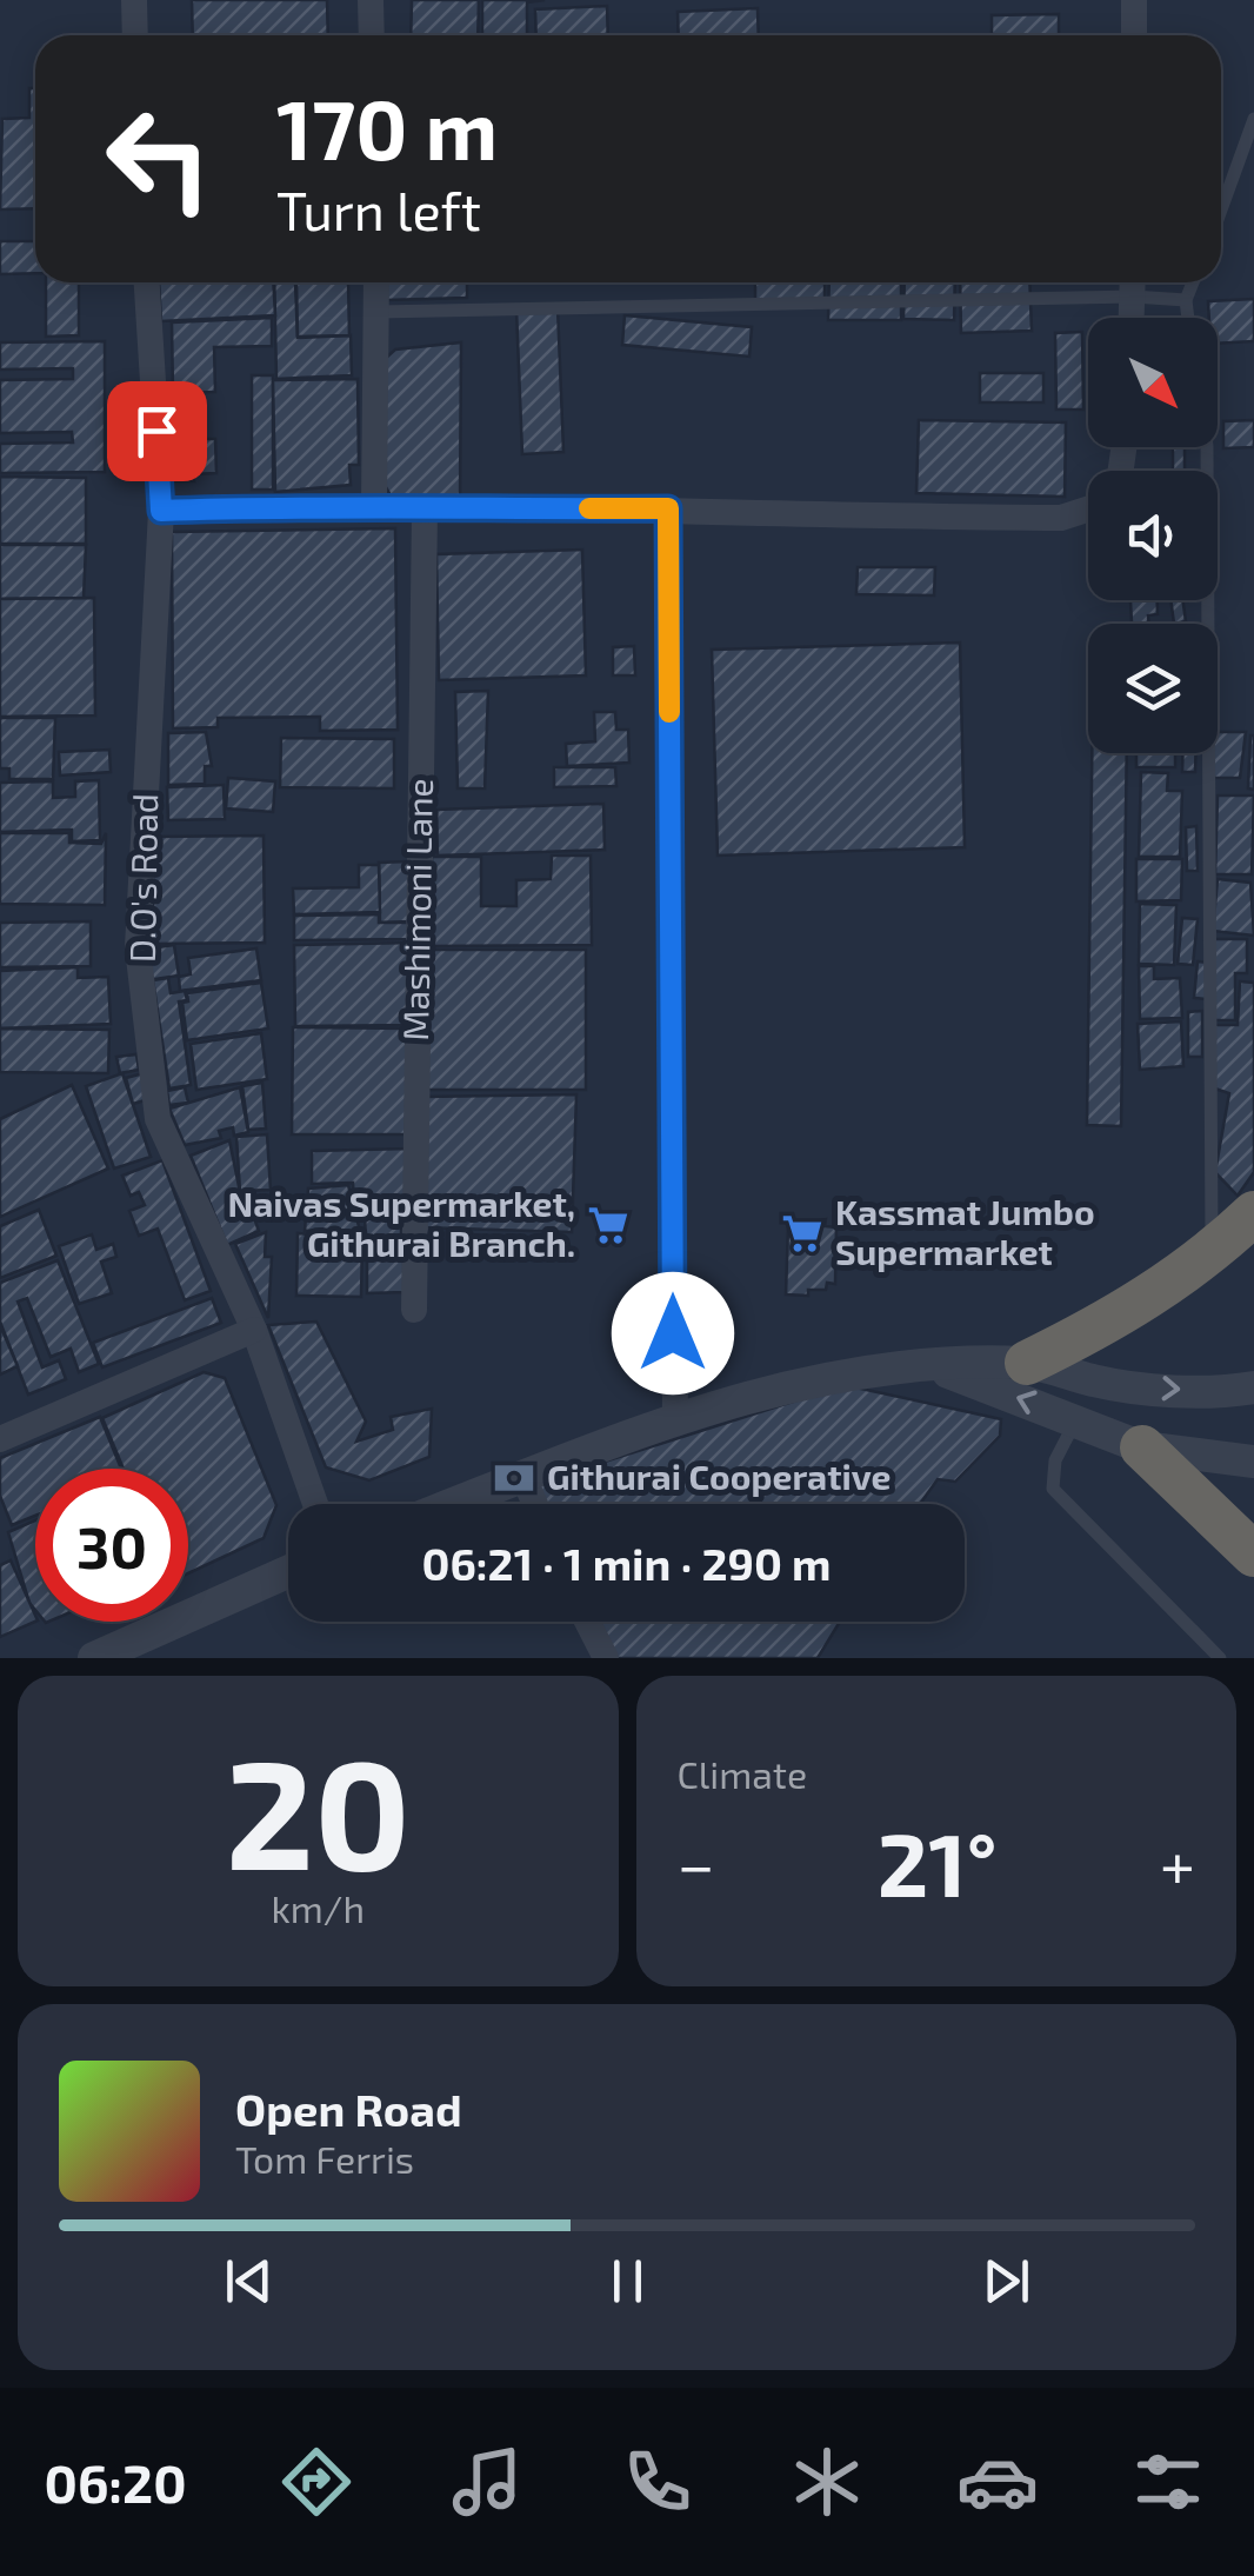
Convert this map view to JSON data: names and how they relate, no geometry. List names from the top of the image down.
{
  "streets": {
    "street": ["D.O's Road", "Mashimoni Lane"]
  },
  "places": {
    "supermarket": ["Naivas Supermarket, Githurai Branch.", "Kassmat Jumbo Supermarket"],
    "bank": ["Githurai Cooperative"]
  },
  "north": "bottom right",
  "page": {
    "turn": ["170 m", "Turn left"],
    "limit": "30",
    "trip": "06:21 · 1 min · 290 m",
    "tile": [
      ["20", "km/h"],
      "Climate"
    ],
    "heat": ["−", "21°", "+"],
    "song": ["Open Road", "Tom Ferris"],
    "tabs": "06:20"
  }
}
